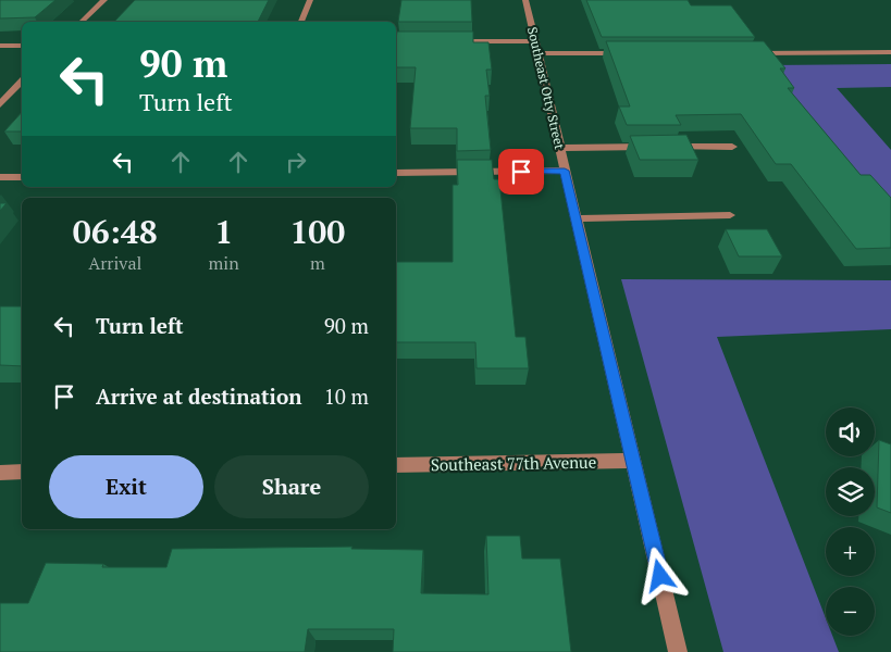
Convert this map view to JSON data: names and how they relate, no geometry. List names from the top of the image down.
{
  "streets": {
    "street": ["Southeast Otty Street", "Southeast 77th Avenue"]
  },
  "crossings": [
    ["Southeast Otty Street", "Southeast 77th Avenue"]
  ],
  "page": {
    "turn": ["90 m", "Turn left"],
    "eta": [
      "06:48",
      "Arrival",
      "1",
      "min",
      "100",
      "m"
    ],
    "list": [
      {
        "name": "Turn left",
        "value": "90 m"
      },
      {
        "name": "Arrive at destination",
        "value": "10 m"
      }
    ],
    "map_buttons": ["+", "−"],
    "buttons": ["Exit", "Share"]
  }
}
